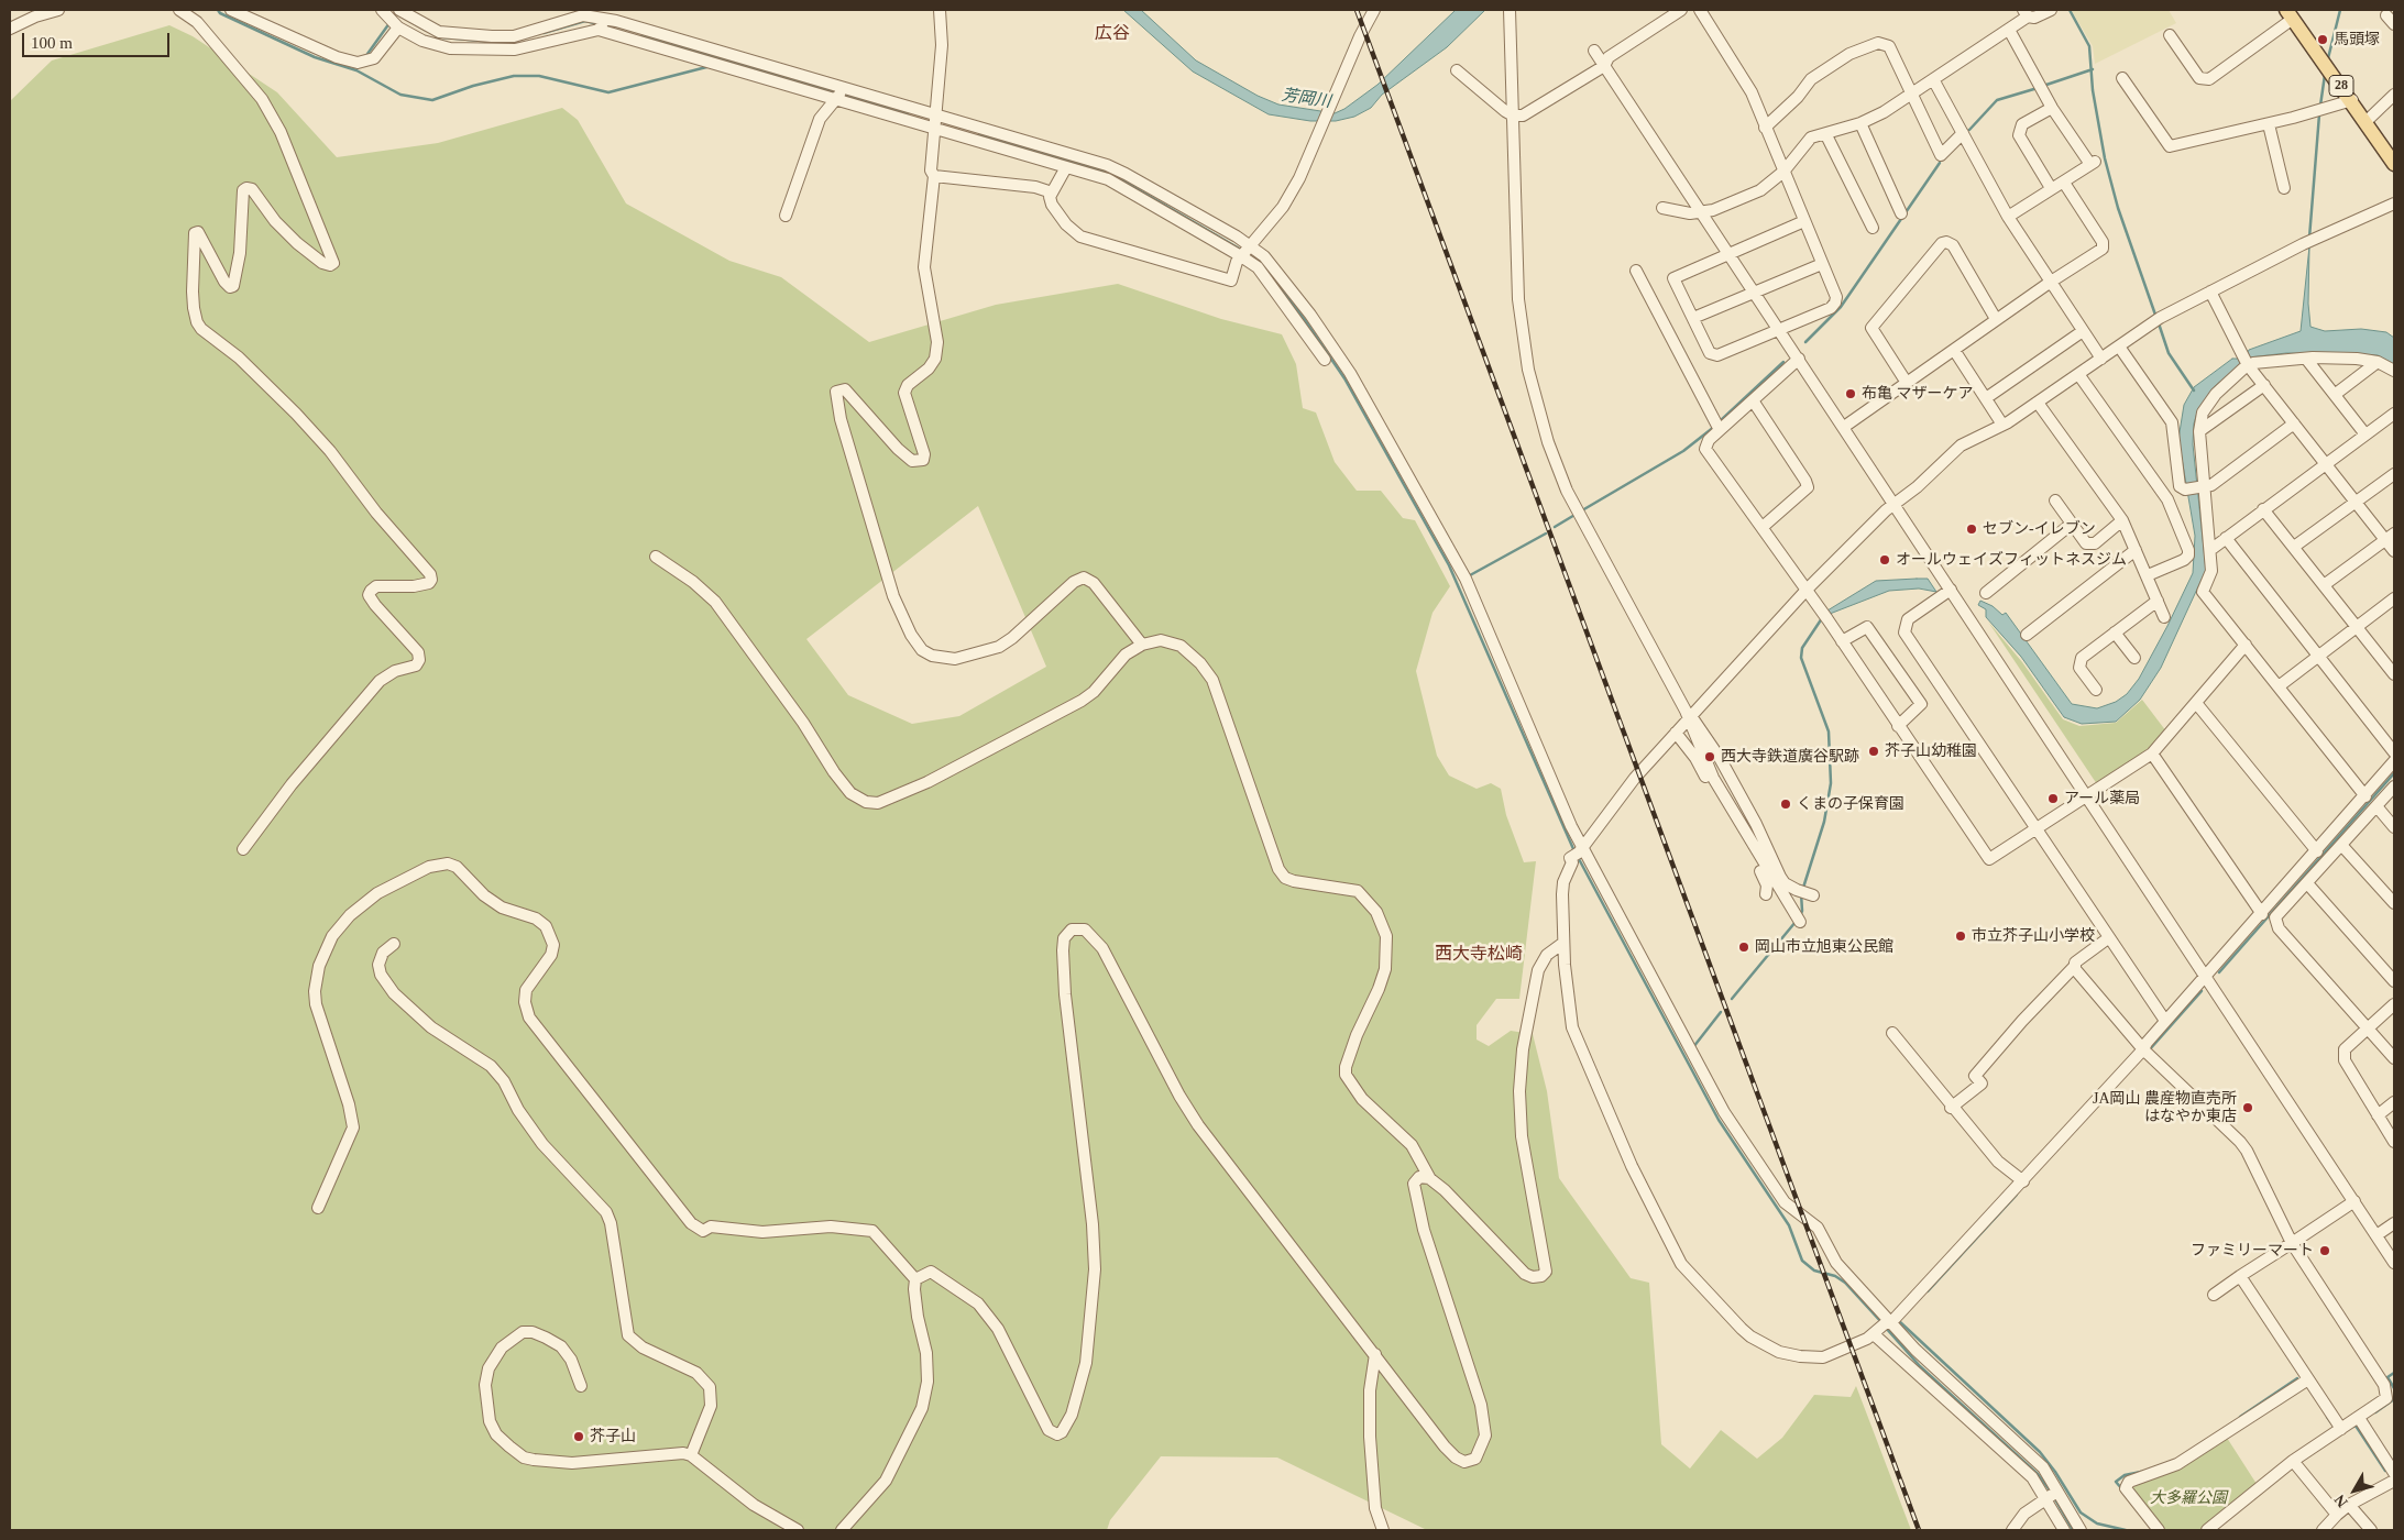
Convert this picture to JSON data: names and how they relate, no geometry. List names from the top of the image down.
{
  "streets": {
    "main road": ["28"]
  },
  "districts": ["広谷", "西大寺松崎"],
  "water": ["芳岡川"],
  "parks": ["大多羅公園"],
  "places": [
    "馬頭塚",
    "布亀 マザーケア",
    "セブン-イレブン",
    "オールウェイズフィットネスジム",
    "芥子山幼稚園",
    "西大寺鉄道廣谷駅跡",
    "アール薬局",
    "くまの子保育園",
    "市立芥子山小学校",
    "岡山市立旭東公民館",
    "JA岡山 農産物直売所 はなやか東店",
    "ファミリーマート",
    "芥子山"
  ],
  "scale_bar": "100 m",
  "north": "bottom left"
}
